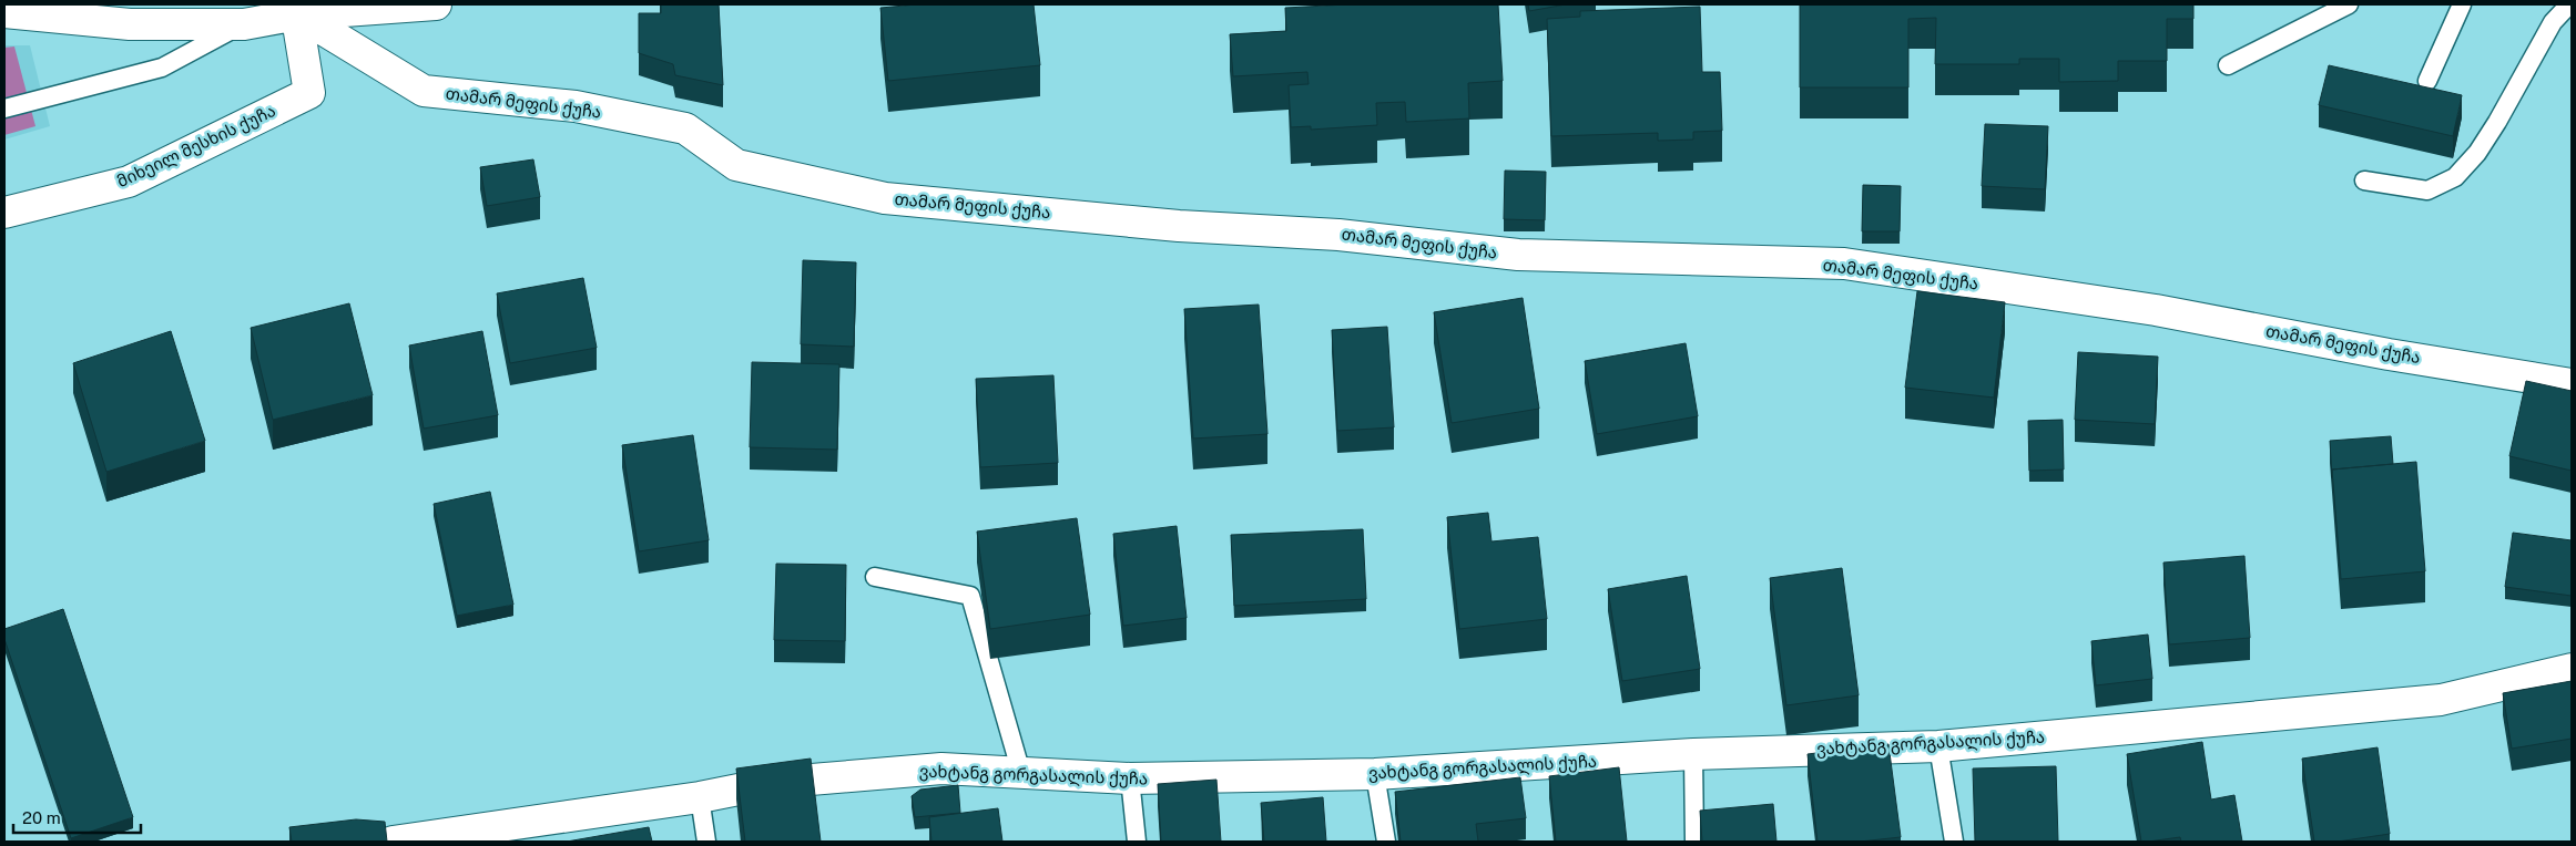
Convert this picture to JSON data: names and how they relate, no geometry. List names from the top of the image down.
{
  "streets": {
    "street": ["თამარ მეფის ქუჩა", "მიხეილ მესხის ქუჩა", "ვახტანგ გორგასალის ქუჩა"]
  },
  "crossings": [
    ["თამარ მეფის ქუჩა", "მიხეილ მესხის ქუჩა"]
  ],
  "scale_bar": "20 m"
}
